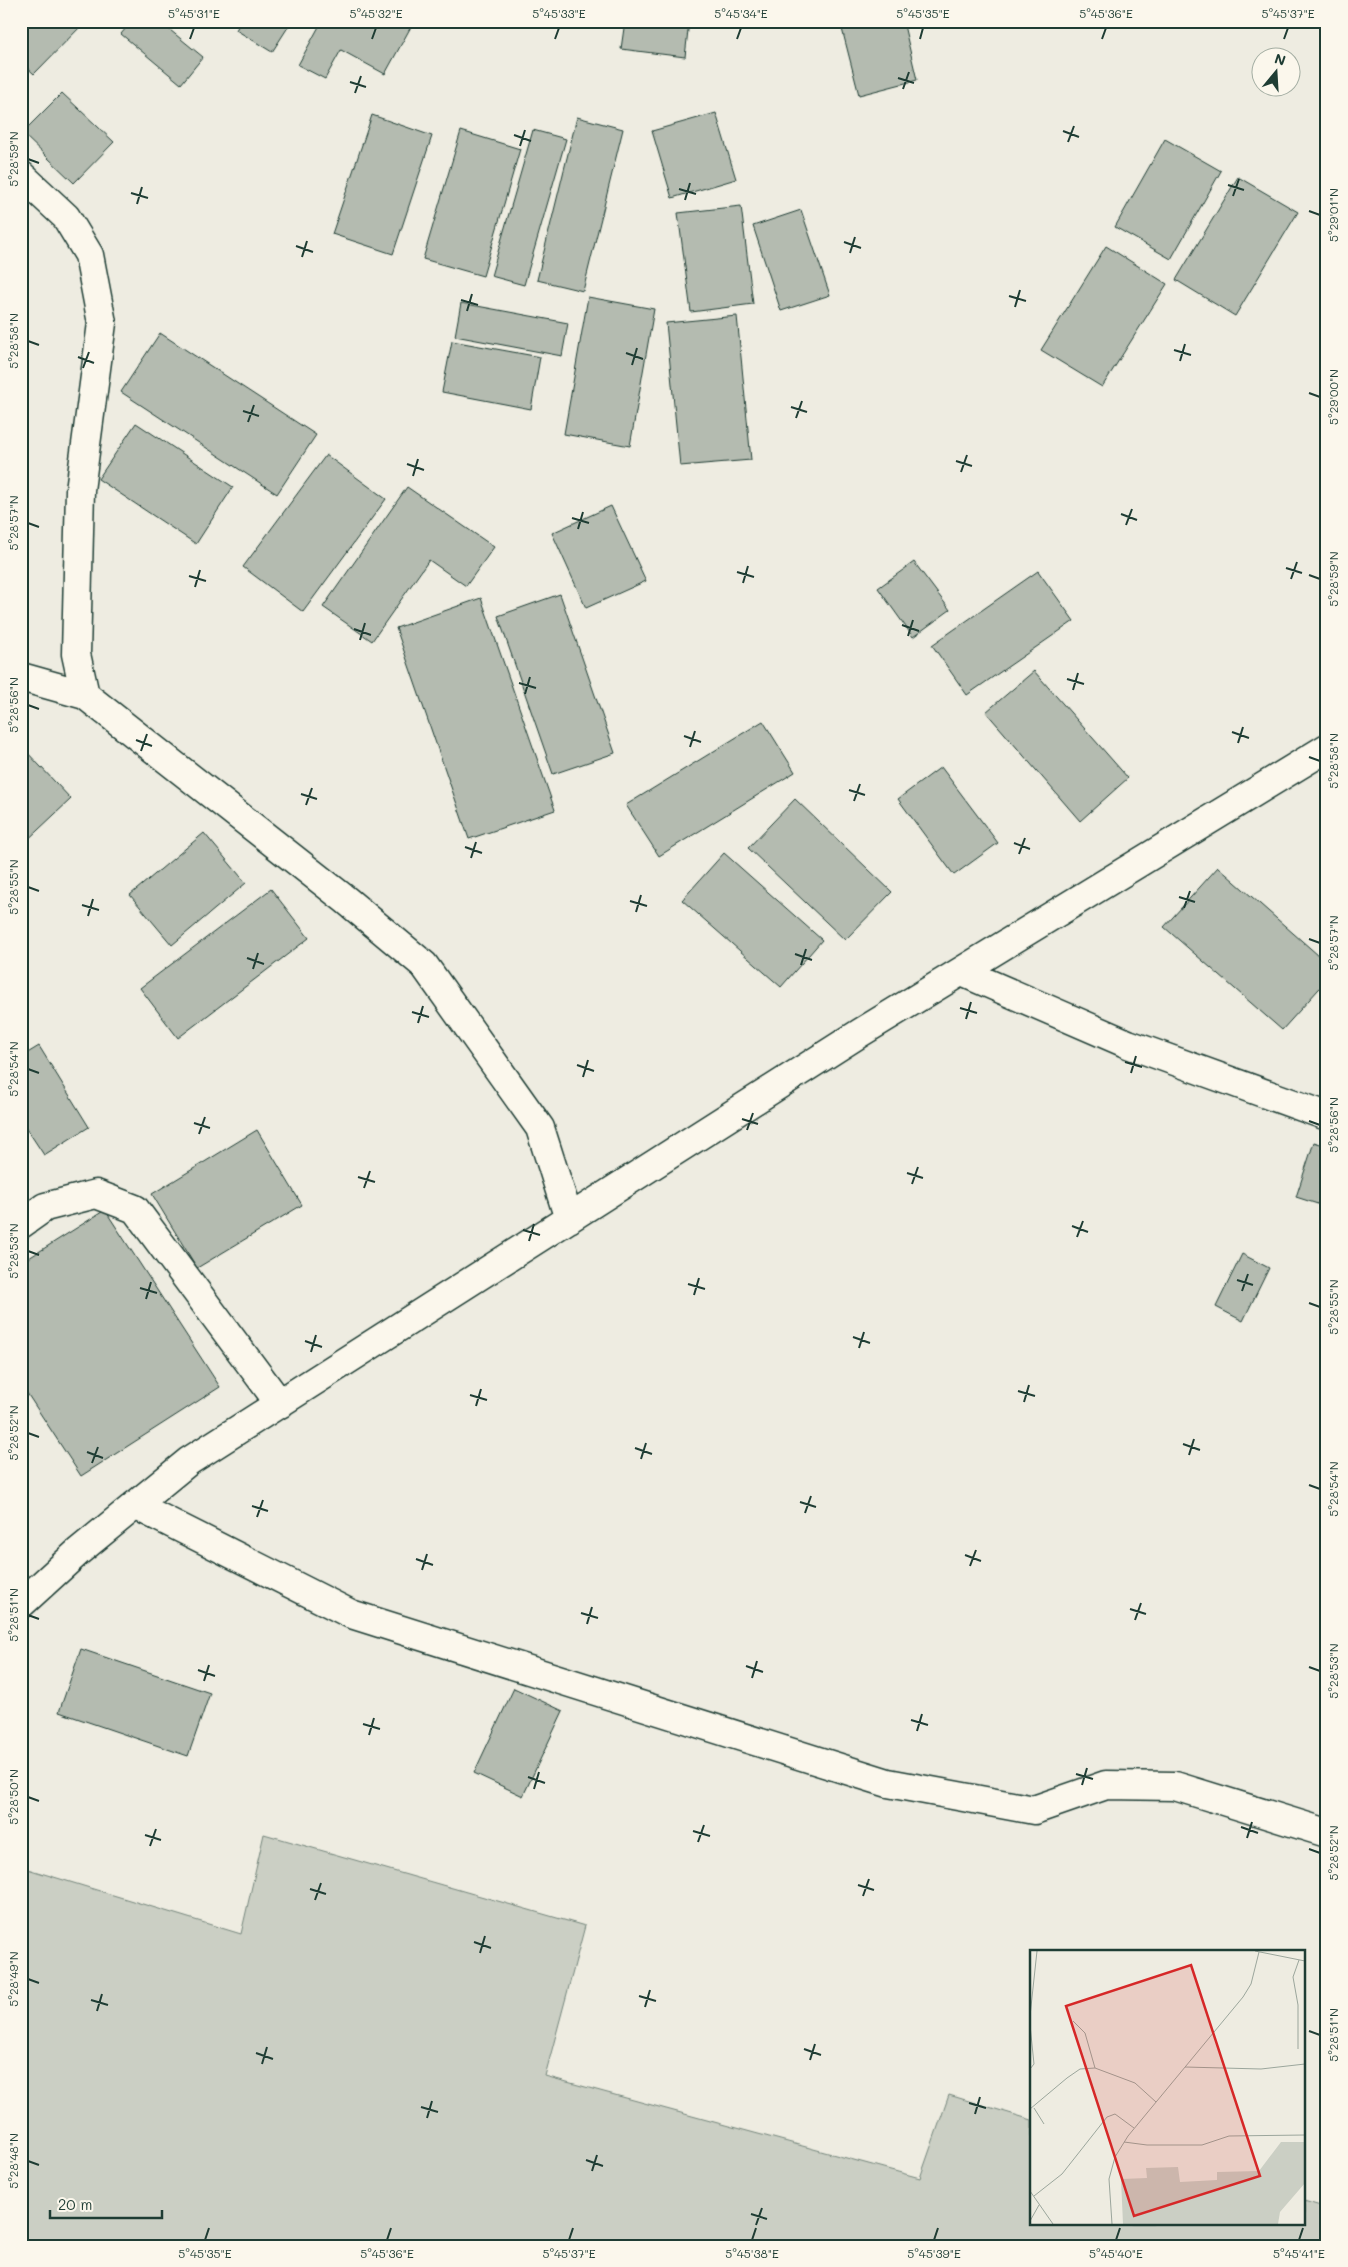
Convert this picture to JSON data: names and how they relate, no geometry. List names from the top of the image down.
{
  "scale_bar": "20 m",
  "north": "top",
  "coordinates": [
    "5°45'31\"E",
    "5°45'32\"E",
    "5°45'33\"E",
    "5°45'34\"E",
    "5°45'35\"E",
    "5°45'36\"E",
    "5°45'37\"E",
    "5°28'59\"N",
    "5°29'01\"N",
    "5°28'58\"N",
    "5°29'00\"N",
    "5°28'57\"N",
    "5°28'56\"N",
    "5°28'55\"N",
    "5°28'54\"N",
    "5°28'53\"N",
    "5°28'52\"N",
    "5°28'51\"N",
    "5°28'50\"N",
    "5°28'49\"N",
    "5°28'48\"N",
    "5°45'38\"E",
    "5°45'39\"E",
    "5°45'40\"E",
    "5°45'41\"E"
  ]
}
